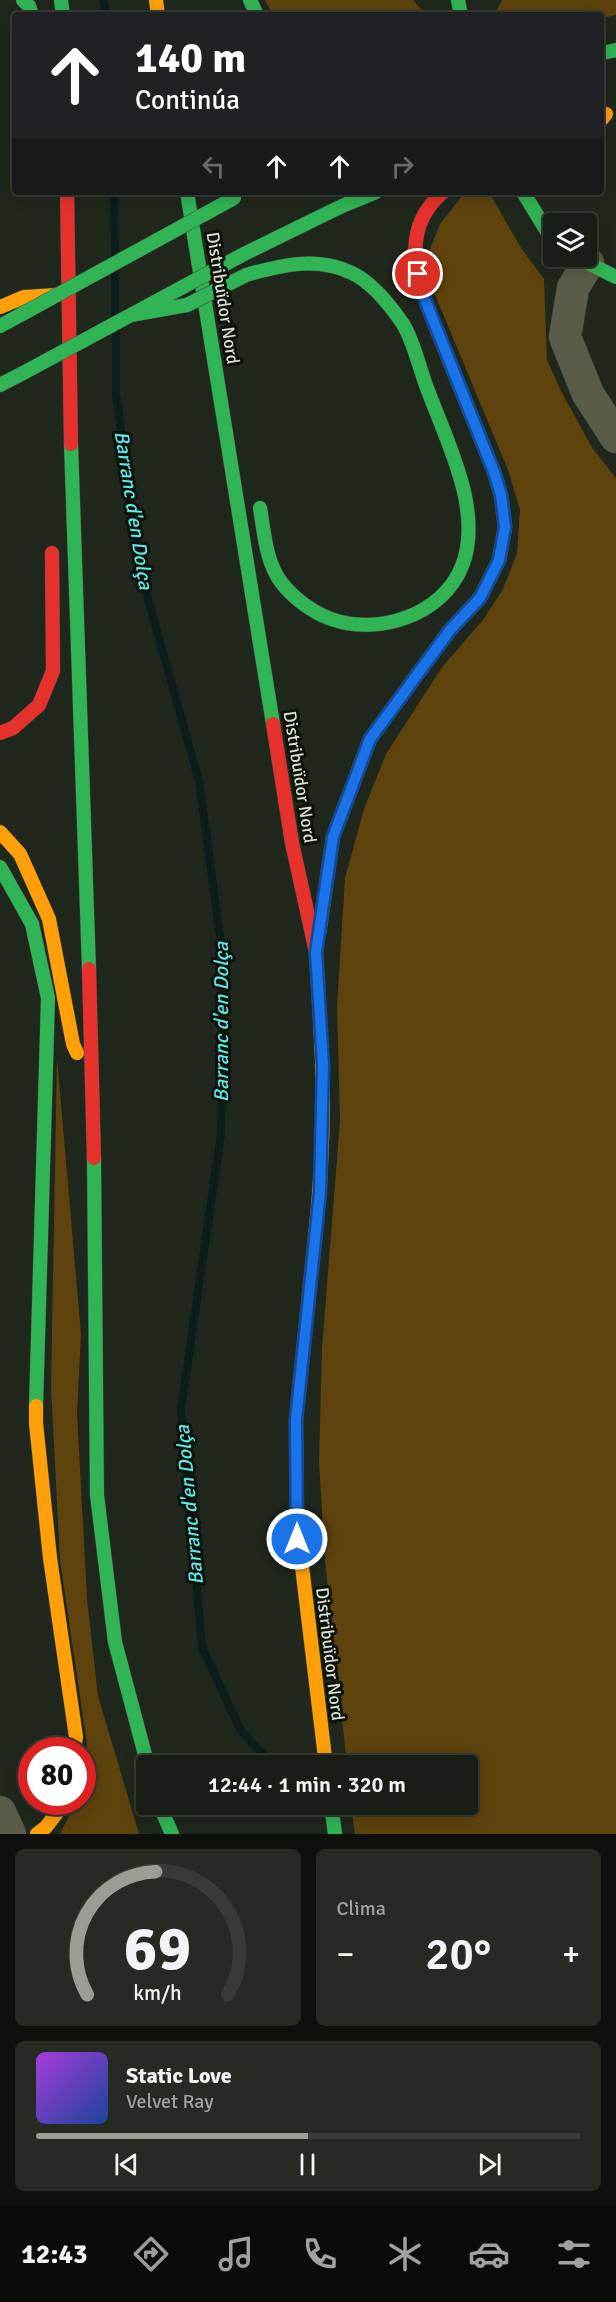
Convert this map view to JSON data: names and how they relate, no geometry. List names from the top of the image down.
{
  "streets": {
    "main road": ["Distribuïdor Nord"]
  },
  "water": ["Barranc d'en Dolça"],
  "page": {
    "turn": ["140 m", "Continúa"],
    "limit": "80",
    "trip": "12:44 · 1 min · 320 m",
    "tile": "Clima",
    "heat": ["−", "20°", "+"],
    "song": ["Static Love", "Velvet Ray"],
    "tabs": "12:43",
    "gauge": ["69", "km/h"]
  }
}
